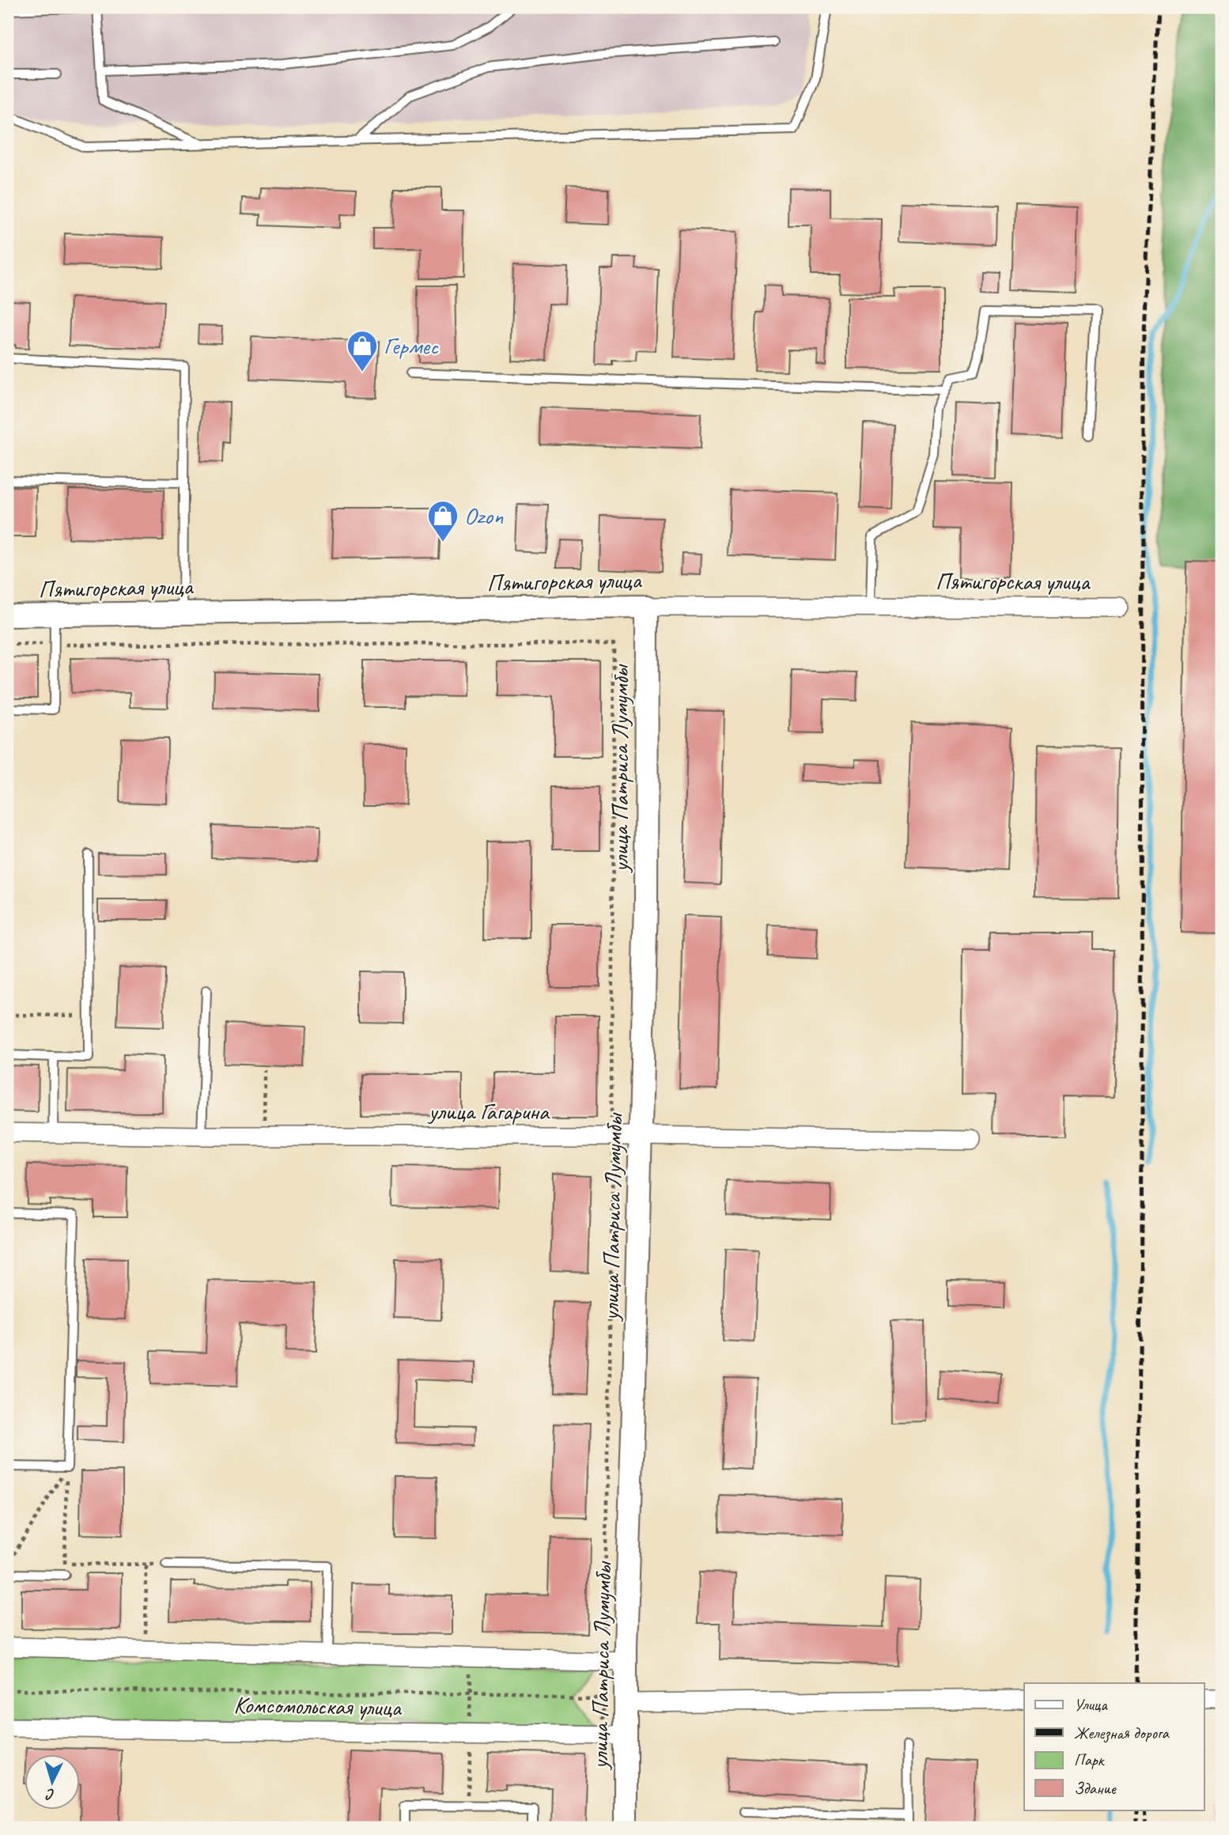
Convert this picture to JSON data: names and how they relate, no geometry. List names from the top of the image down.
{
  "streets": {
    "street": [
      "Пятигорская улица",
      "улица Патриса Лумумбы",
      "улица Гагарина",
      "Комсомольская улица"
    ]
  },
  "crossings": [
    ["Пятигорская улица", "улица Патриса Лумумбы"],
    ["улица Патриса Лумумбы", "улица Гагарина"],
    ["улица Патриса Лумумбы", "Комсомольская улица"]
  ],
  "places": {
    "shop": ["Гермес", "Ozon"]
  },
  "legend": [
    "Улица",
    "Железная дорога",
    "Парк",
    "Здание"
  ],
  "north": "bottom"
}
